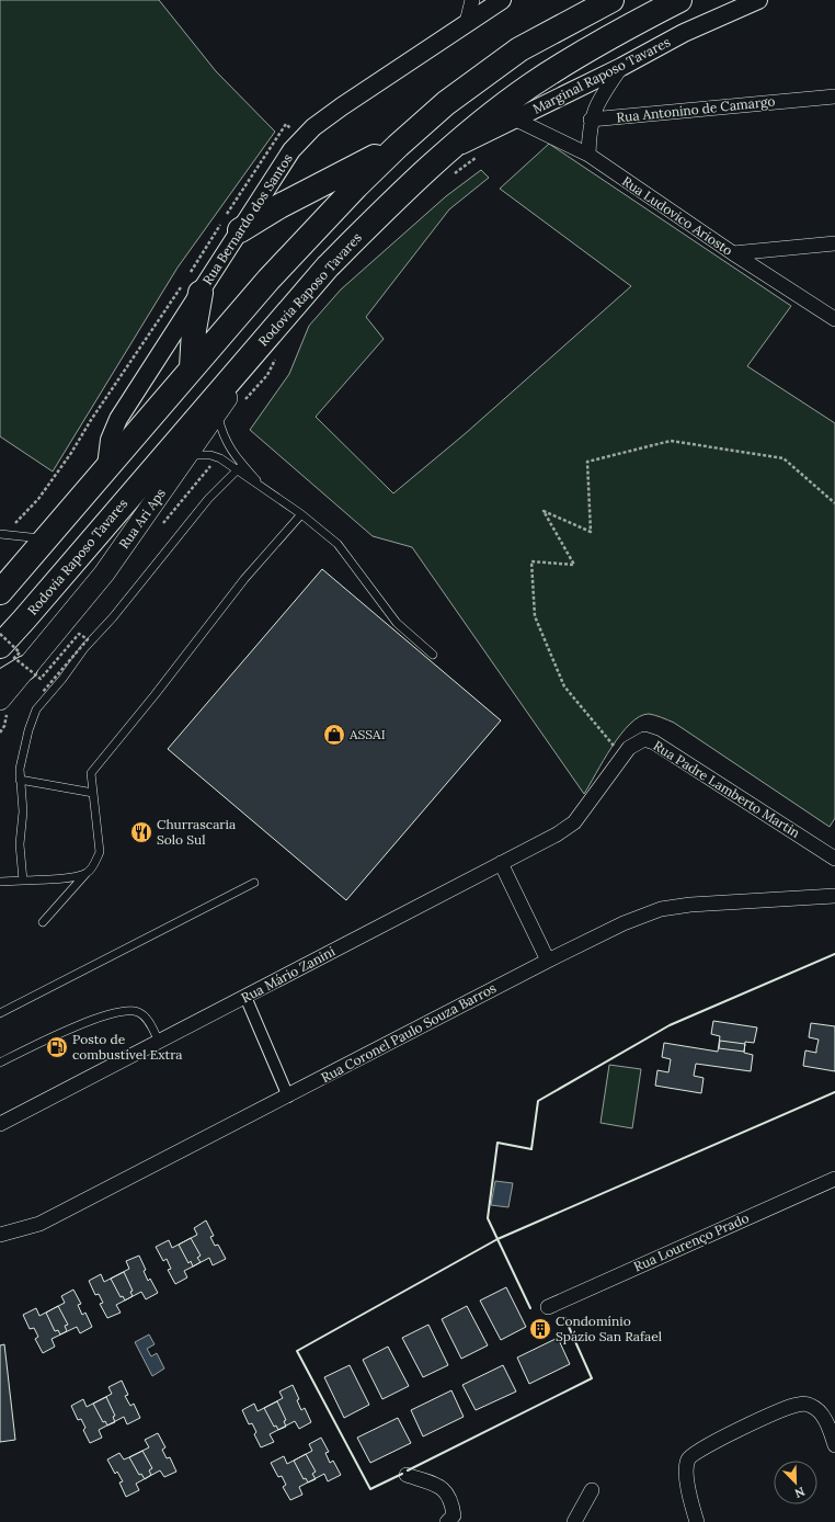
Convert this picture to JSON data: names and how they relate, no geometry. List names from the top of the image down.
{
  "streets": {
    "highway": ["Rodovia Raposo Tavares"],
    "main road": ["Rua Ari Aps"],
    "street": [
      "Marginal Raposo Tavares",
      "Rua Antonino de Camargo",
      "Rua Ludovico Ariosto",
      "Rua Bernardo dos Santos",
      "Rua Padre Lamberto Martin",
      "Rua Mário Zanini",
      "Rua Coronel Paulo Souza Barros",
      "Rua Lourenço Prado"
    ]
  },
  "crossings": [
    ["Marginal Raposo Tavares", "Rua Ludovico Ariosto"],
    ["Marginal Raposo Tavares", "Rodovia Raposo Tavares"],
    ["Rodovia Raposo Tavares", "Rua Ari Aps"],
    ["Rua Padre Lamberto Martin", "Rua Mário Zanini"]
  ],
  "places": {
    "shop": ["ASSAI"],
    "restaurant": ["Churrascaria Solo Sul"],
    "fuel station": ["Posto de combustível Extra"],
    "building": ["Condomínio Spázio San Rafael"]
  },
  "north": "bottom right"
}
